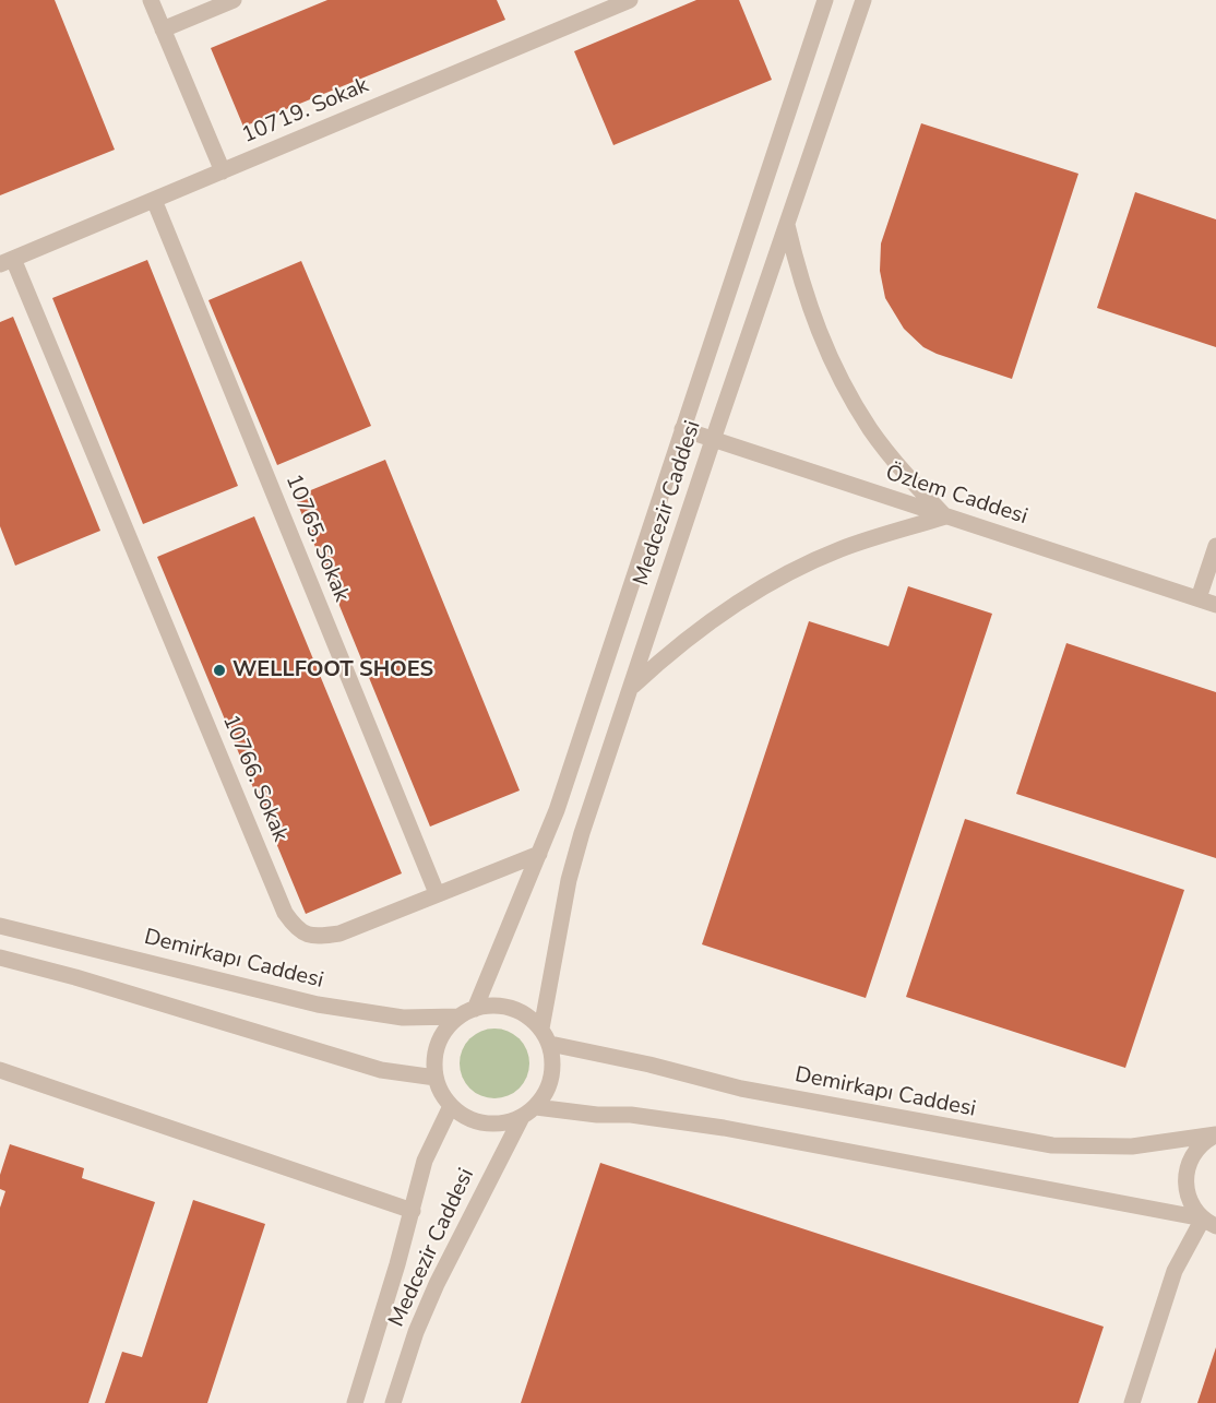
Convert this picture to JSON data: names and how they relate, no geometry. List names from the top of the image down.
{
  "streets": {
    "street": [
      "10719. Sokak",
      "Özlem Caddesi",
      "Medcezir Caddesi",
      "10765. Sokak",
      "10766. Sokak",
      "Demirkapı Caddesi"
    ]
  },
  "crossings": [
    ["10719. Sokak", "10765. Sokak"],
    ["10719. Sokak", "10766. Sokak"],
    ["Özlem Caddesi", "Medcezir Caddesi"],
    ["Medcezir Caddesi", "10766. Sokak"],
    ["Medcezir Caddesi", "Demirkapı Caddesi"],
    ["10765. Sokak", "10766. Sokak"]
  ],
  "places": ["WELLFOOT SHOES"]
}
